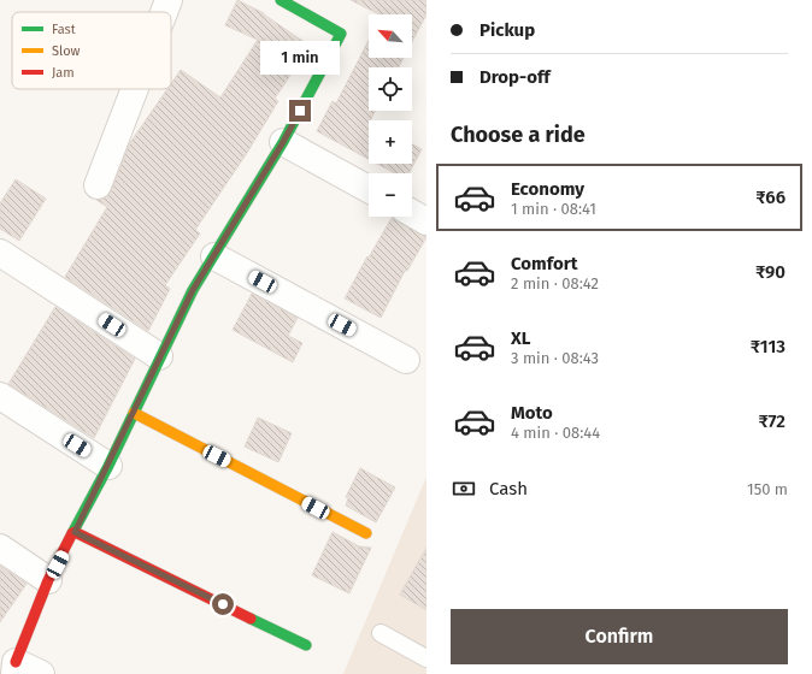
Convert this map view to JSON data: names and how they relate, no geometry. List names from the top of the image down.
{
  "legend": ["Fast", "Slow", "Jam"],
  "north": "top left",
  "page": {
    "banner": ["Pickup", "Drop-off"],
    "map_buttons": ["+", "−"],
    "bubble": "1 min",
    "heading": "Choose a ride",
    "list": [
      {
        "name": "Economy",
        "note": "1 min · 08:41",
        "value": "₹66"
      },
      {
        "name": "Comfort",
        "note": "2 min · 08:42",
        "value": "₹90"
      },
      {
        "name": "XL",
        "note": "3 min · 08:43",
        "value": "₹113"
      },
      {
        "name": "Moto",
        "note": "4 min · 08:44",
        "value": "₹72"
      }
    ],
    "pay": ["Cash", "150 m"],
    "buttons": "Confirm"
  }
}
